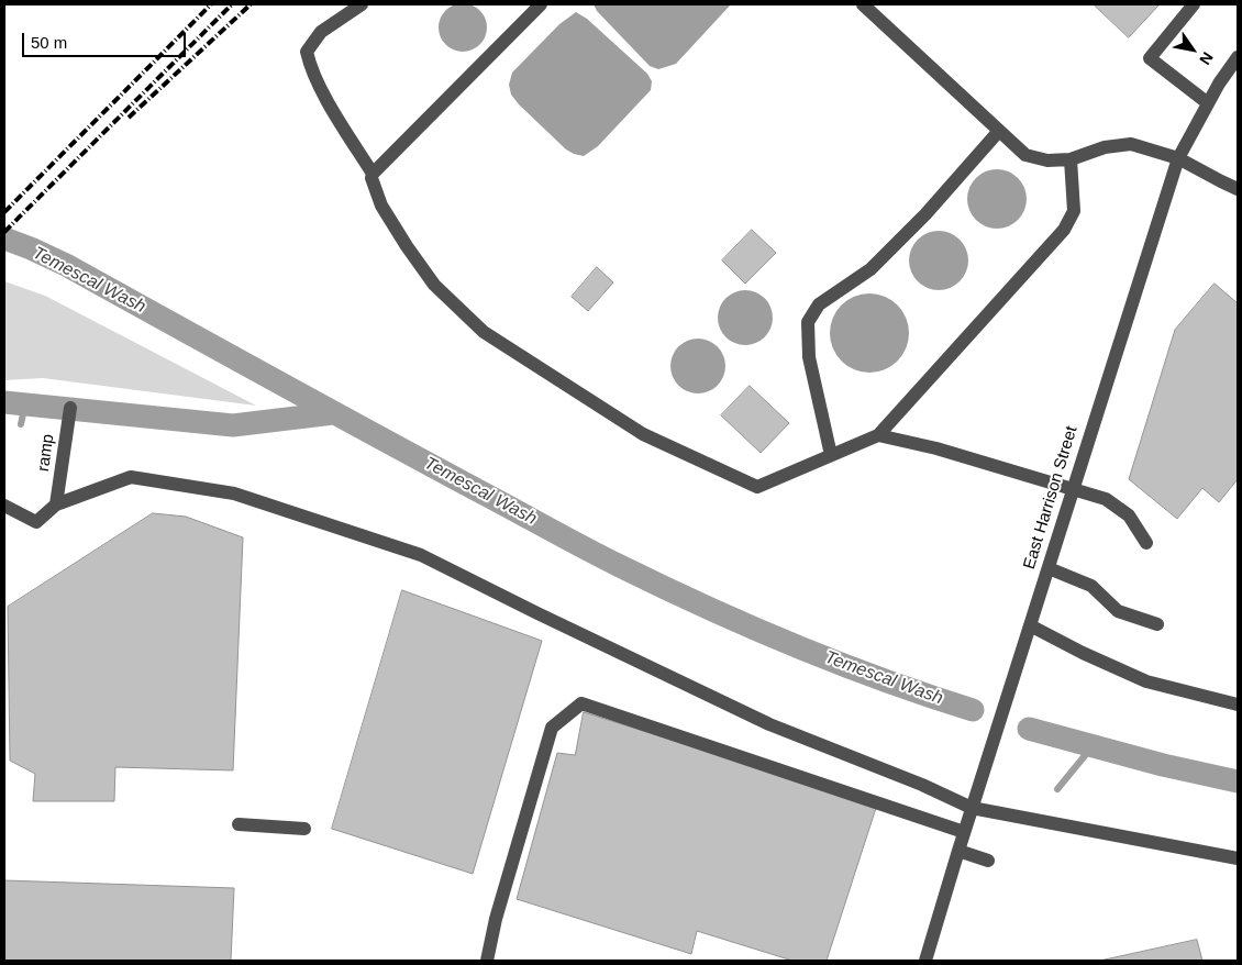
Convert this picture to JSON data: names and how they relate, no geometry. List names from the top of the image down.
{
  "streets": {
    "street": ["ramp", "East Harrison Street"]
  },
  "water": ["Temescal Wash"],
  "scale_bar": "50 m",
  "north": "bottom right"
}
